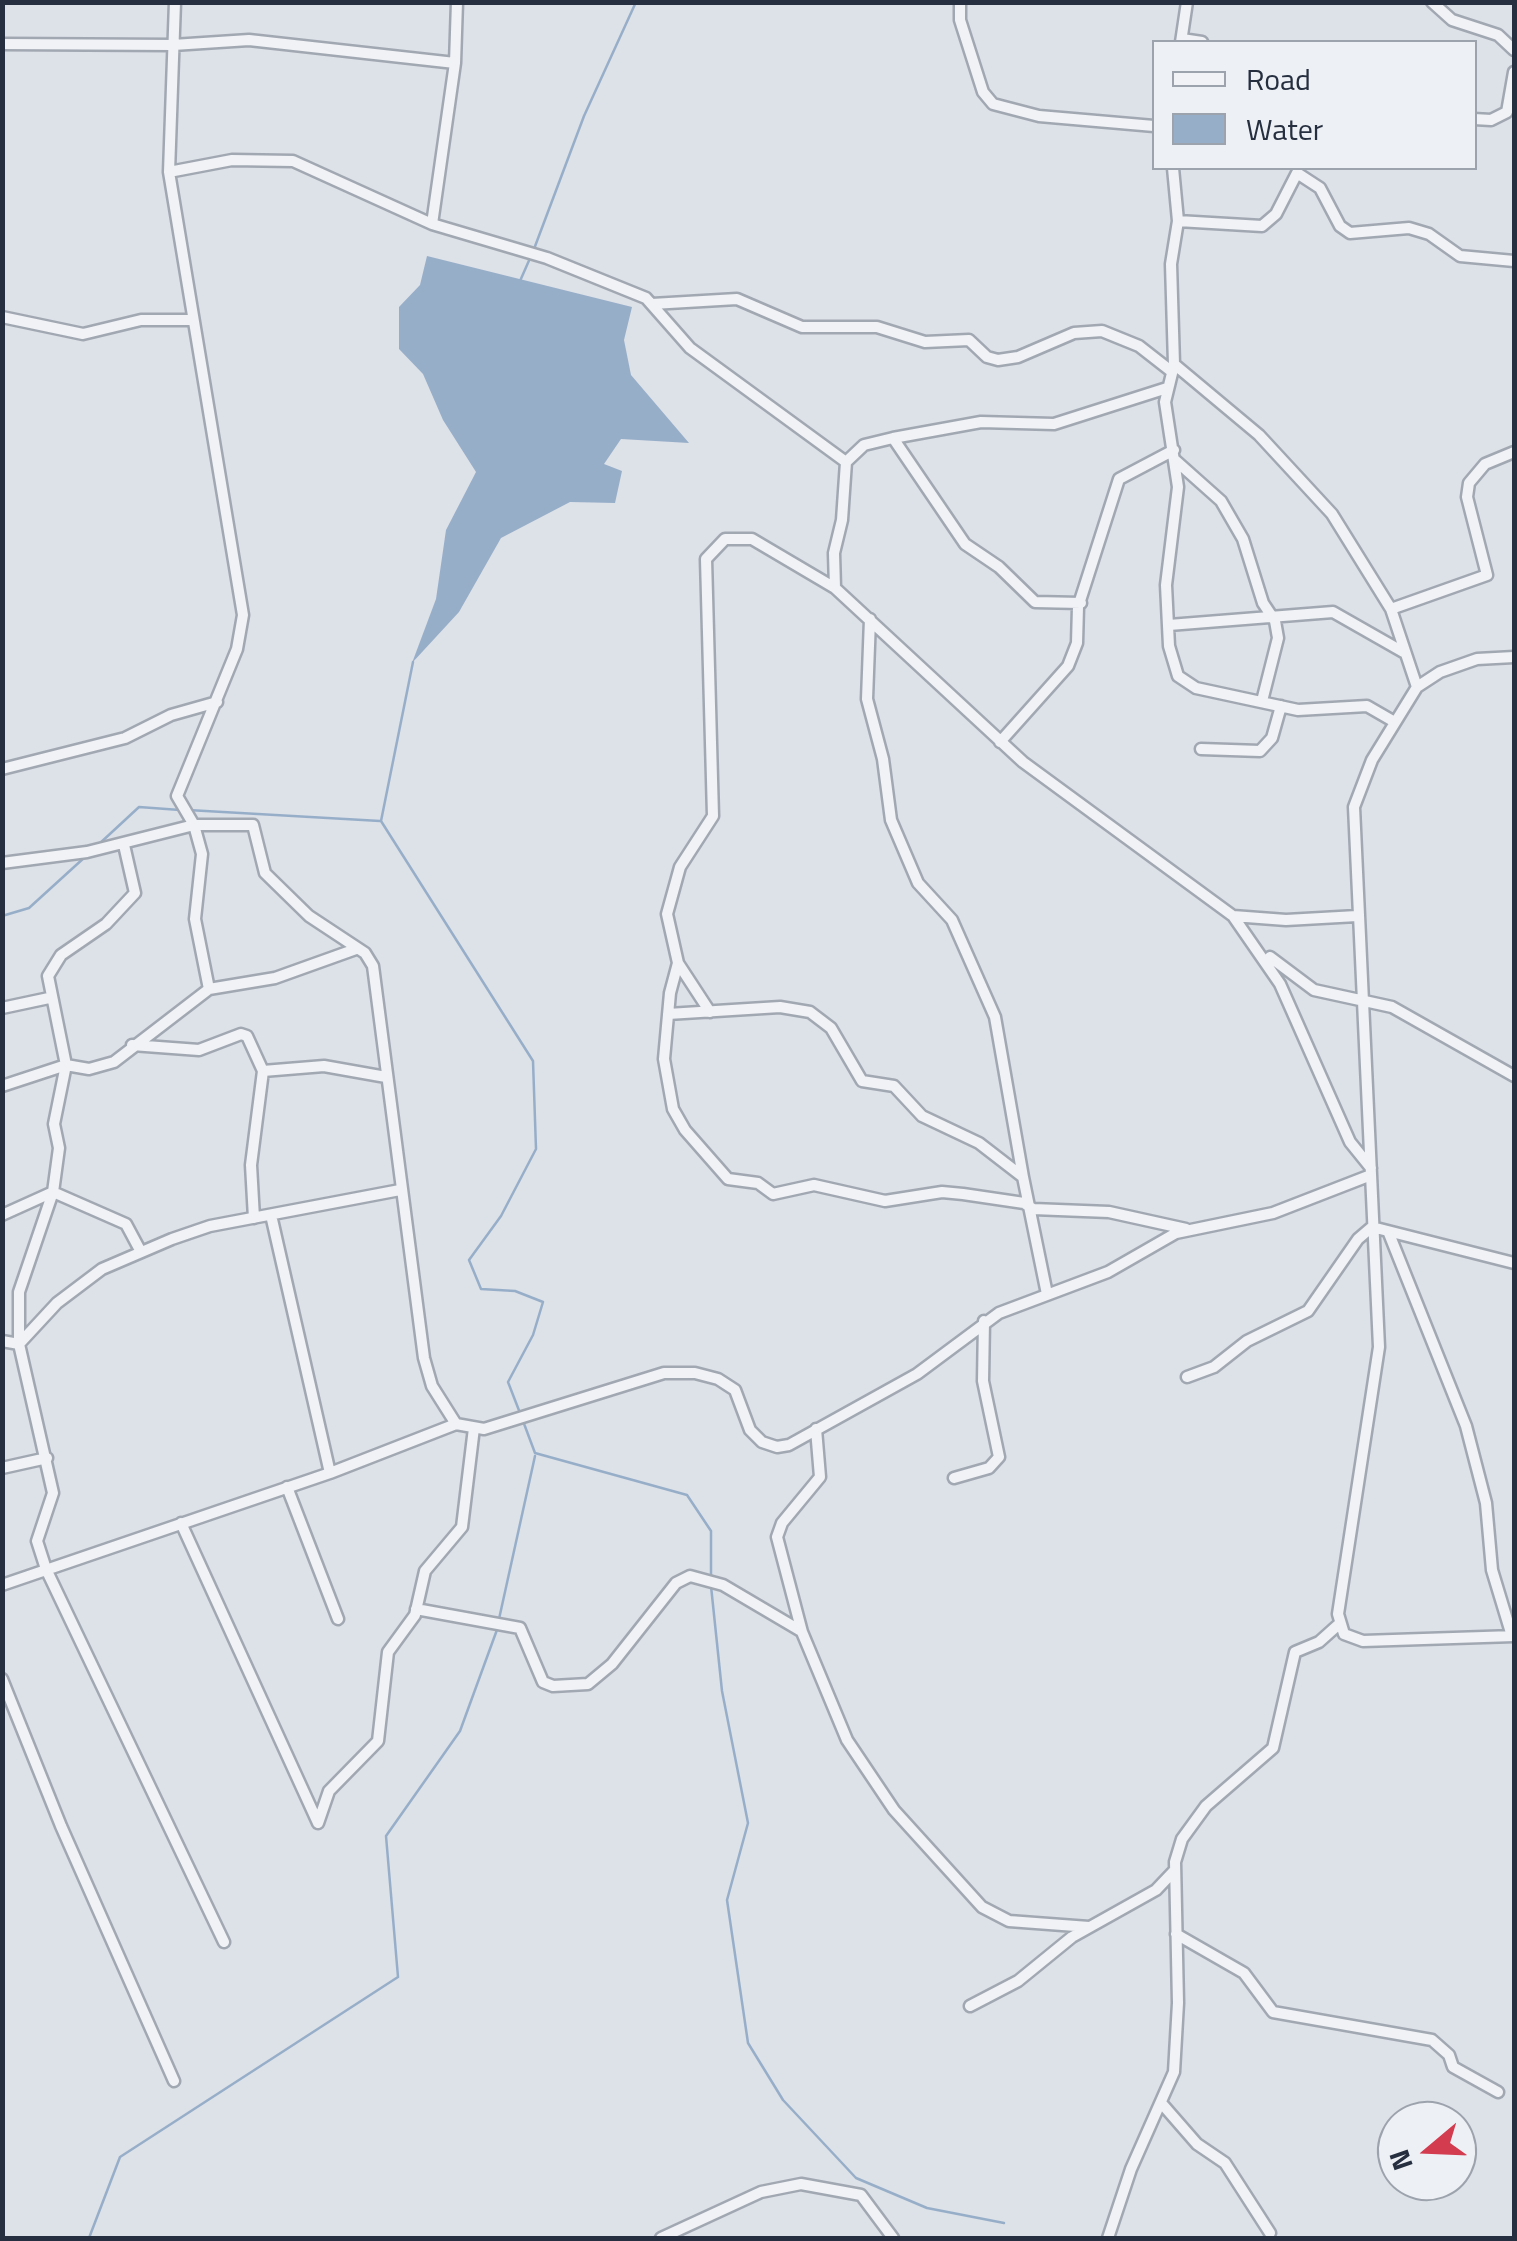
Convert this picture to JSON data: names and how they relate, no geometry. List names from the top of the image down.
{
  "legend": ["Road", "Water"],
  "north": "left"
}
